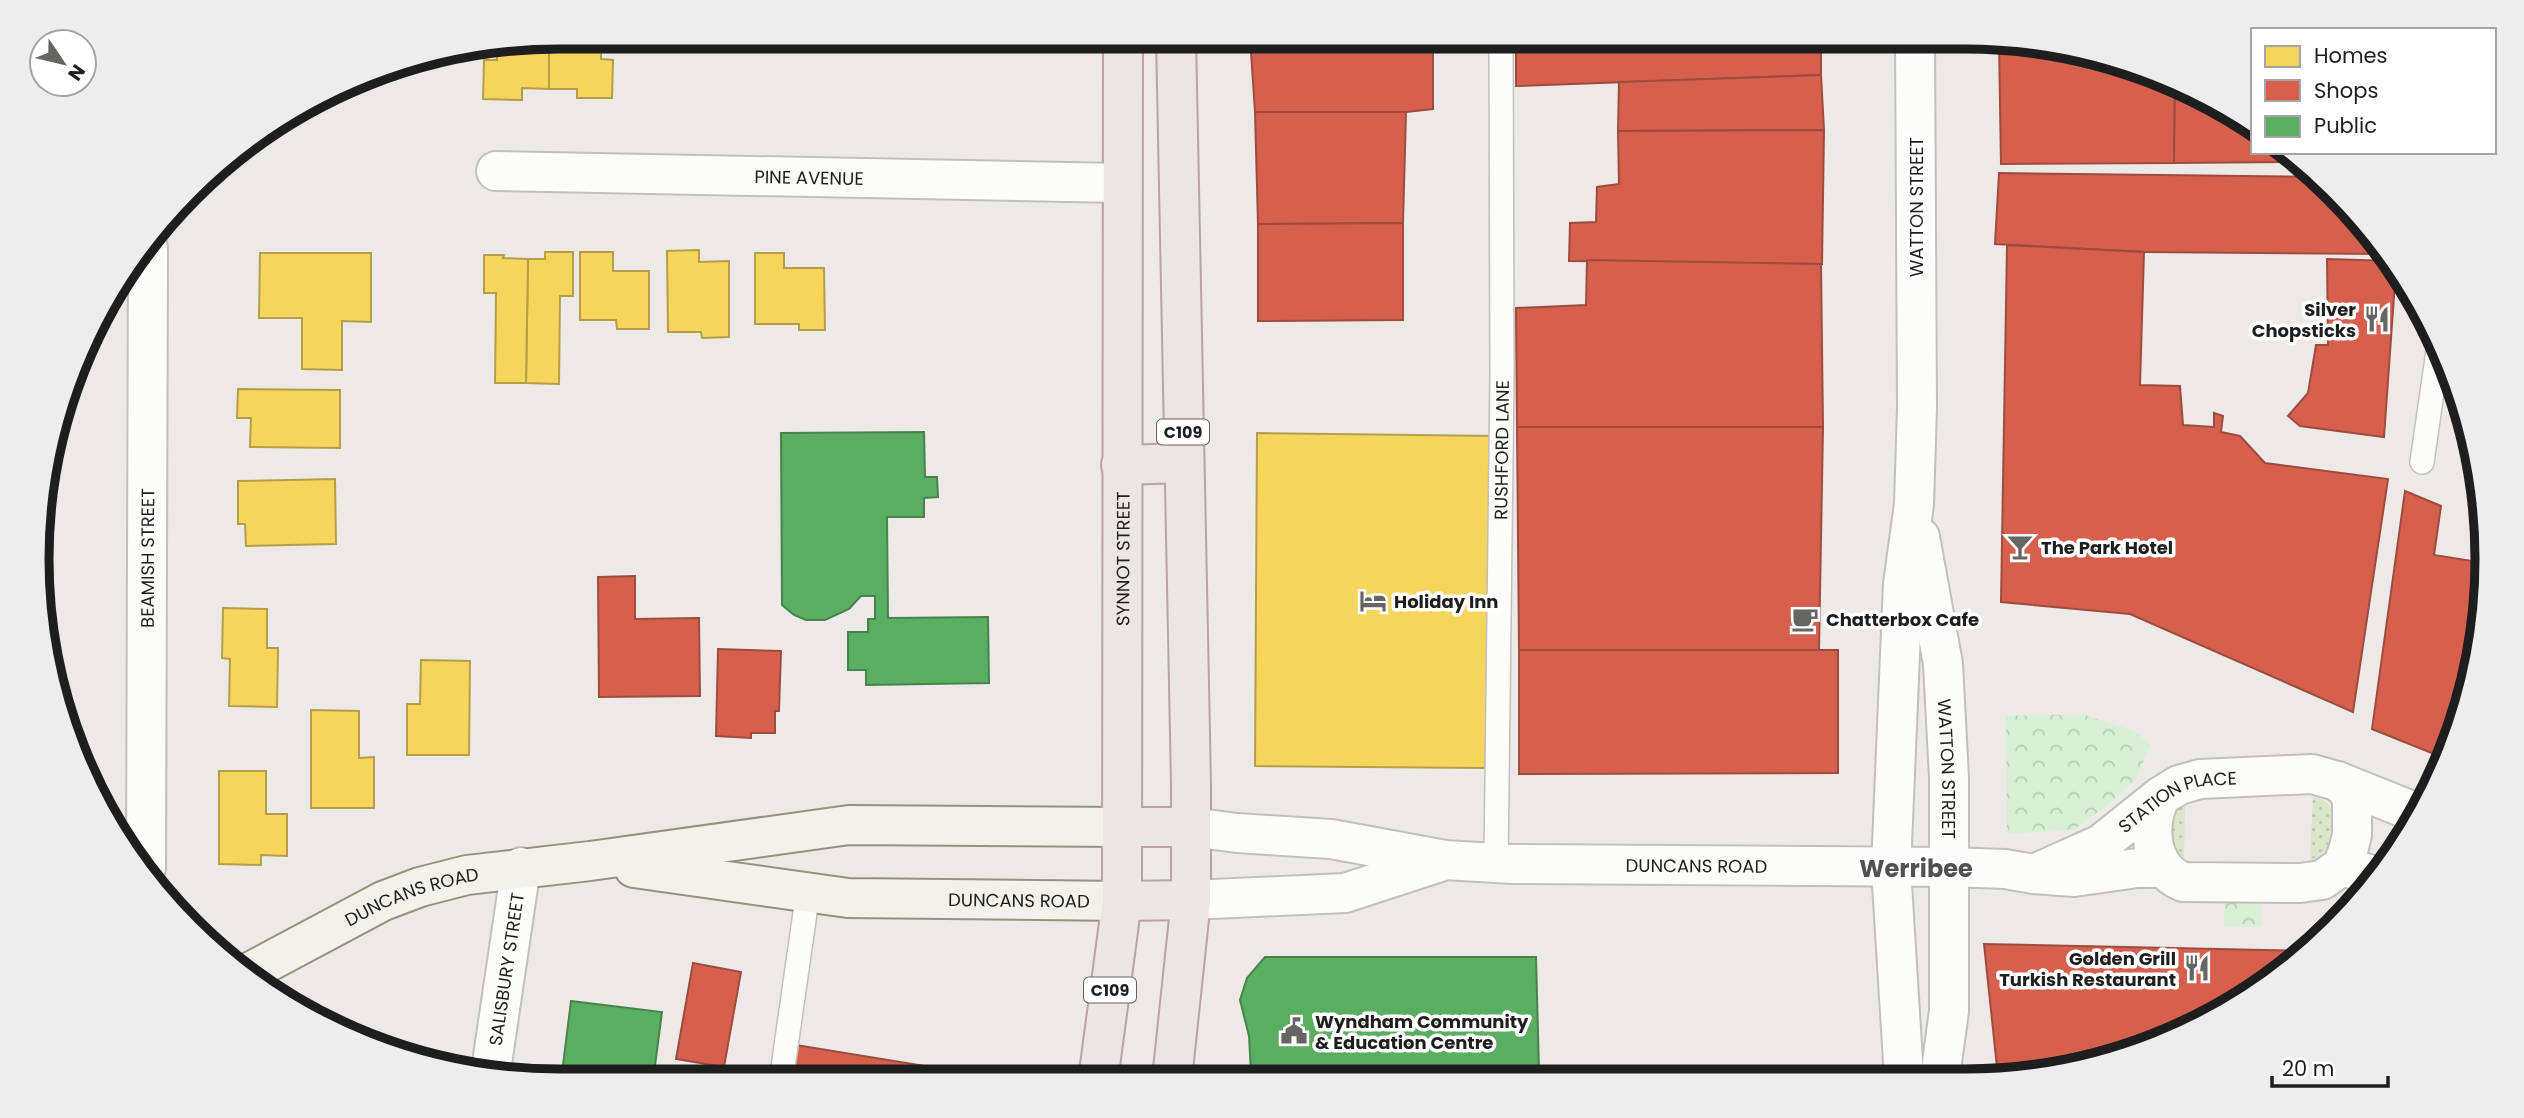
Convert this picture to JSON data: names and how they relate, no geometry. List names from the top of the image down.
{
  "streets": {
    "highway": ["C109", "SYNNOT STREET", "DUNCANS ROAD"],
    "street": [
      "PINE AVENUE",
      "WATTON STREET",
      "BEAMISH STREET",
      "STATION PLACE",
      "SALISBURY STREET"
    ],
    "lane": ["RUSHFORD LANE"]
  },
  "crossings": [
    ["PINE AVENUE", "SYNNOT STREET"],
    ["WATTON STREET", "DUNCANS ROAD"],
    ["C109", "DUNCANS ROAD"],
    ["RUSHFORD LANE", "DUNCANS ROAD"],
    ["SYNNOT STREET", "DUNCANS ROAD"],
    ["DUNCANS ROAD", "SALISBURY STREET"]
  ],
  "districts": ["Werribee"],
  "places": {
    "restaurant": ["Silver Chopsticks", "Golden Grill Turkish Restaurant"],
    "bar": ["The Park Hotel"],
    "hotel": ["Holiday Inn"],
    "cafe": ["Chatterbox Cafe"],
    "public building": ["Wyndham Community & Education Centre"]
  },
  "legend": ["Homes", "Shops", "Public"],
  "scale_bar": "20 m",
  "north": "bottom right"
}
